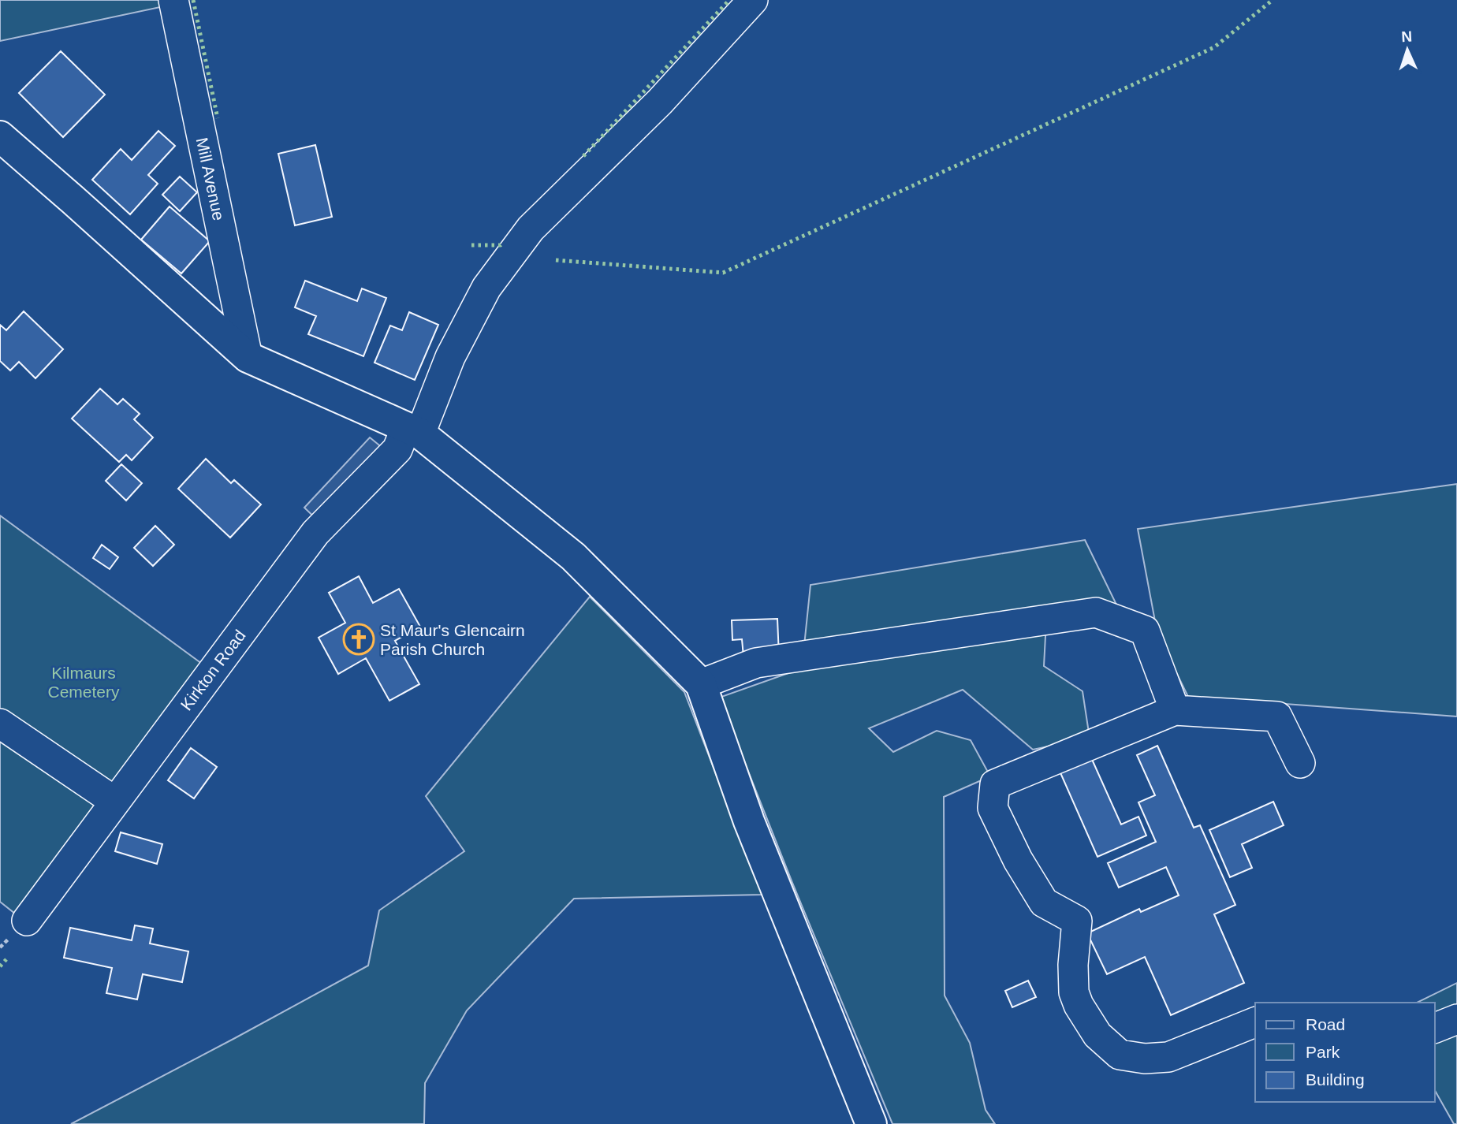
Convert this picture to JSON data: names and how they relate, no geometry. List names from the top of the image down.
{
  "streets": {
    "street": ["Mill Avenue", "Kirkton Road"]
  },
  "parks": ["Kilmaurs Cemetery"],
  "places": {
    "church": ["St Maur's Glencairn Parish Church"]
  },
  "legend": ["Road", "Park", "Building"],
  "north": "top"
}
